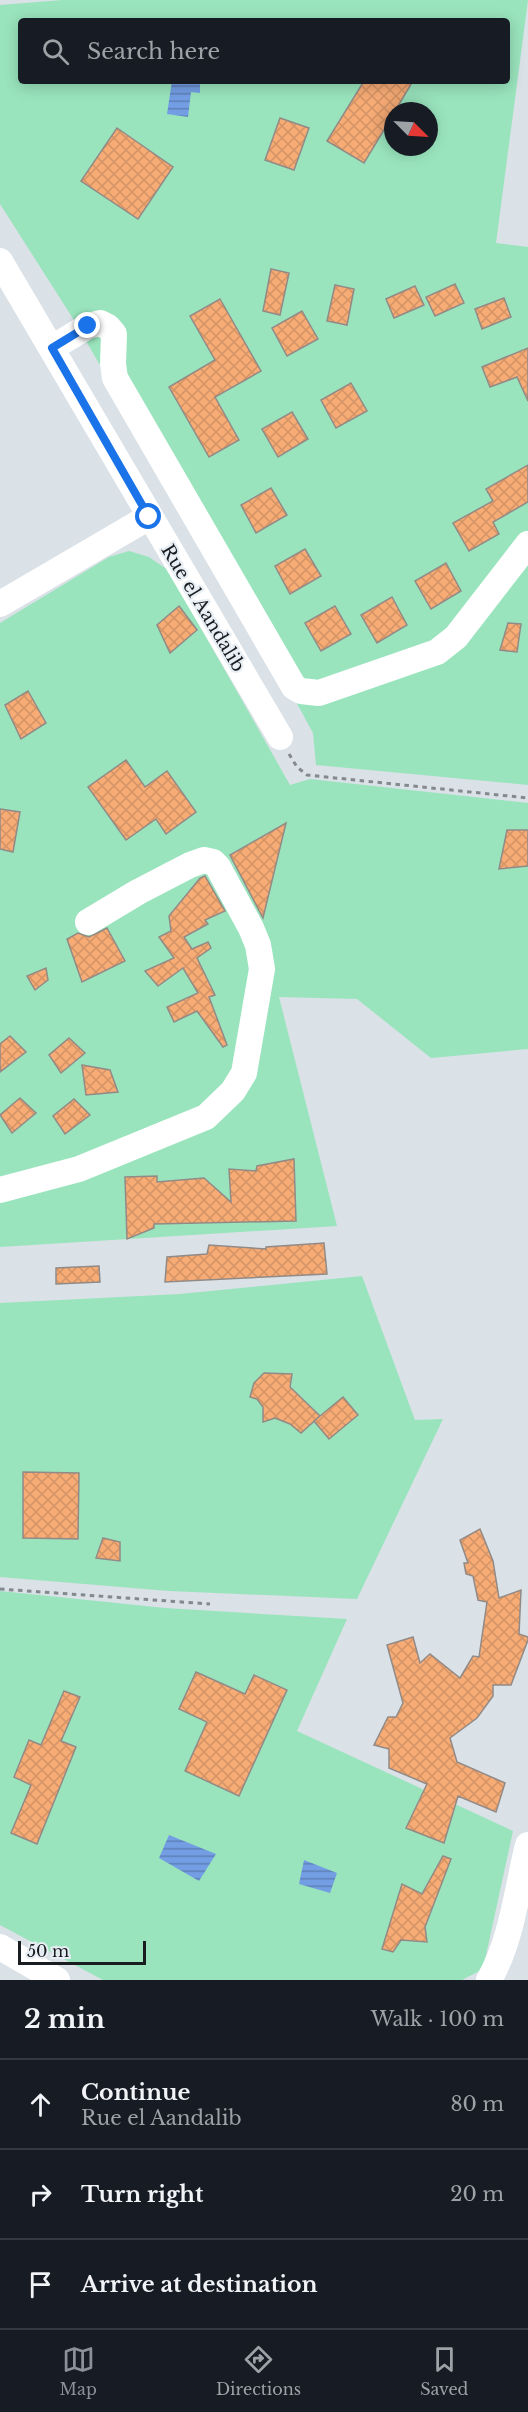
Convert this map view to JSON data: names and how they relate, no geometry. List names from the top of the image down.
{
  "streets": {
    "street": ["Rue el Aandalib"]
  },
  "scale_bar": "50 m",
  "north": "bottom right",
  "page": {
    "search": "Search here",
    "scale": "50 m",
    "heading": ["2 min", "Walk · 100 m"],
    "list": [
      ["Continue", "Rue el Aandalib", "80 m"],
      ["Turn right", "20 m"],
      "Arrive at destination"
    ],
    "nav": ["Map", "Directions", "Saved"]
  }
}
